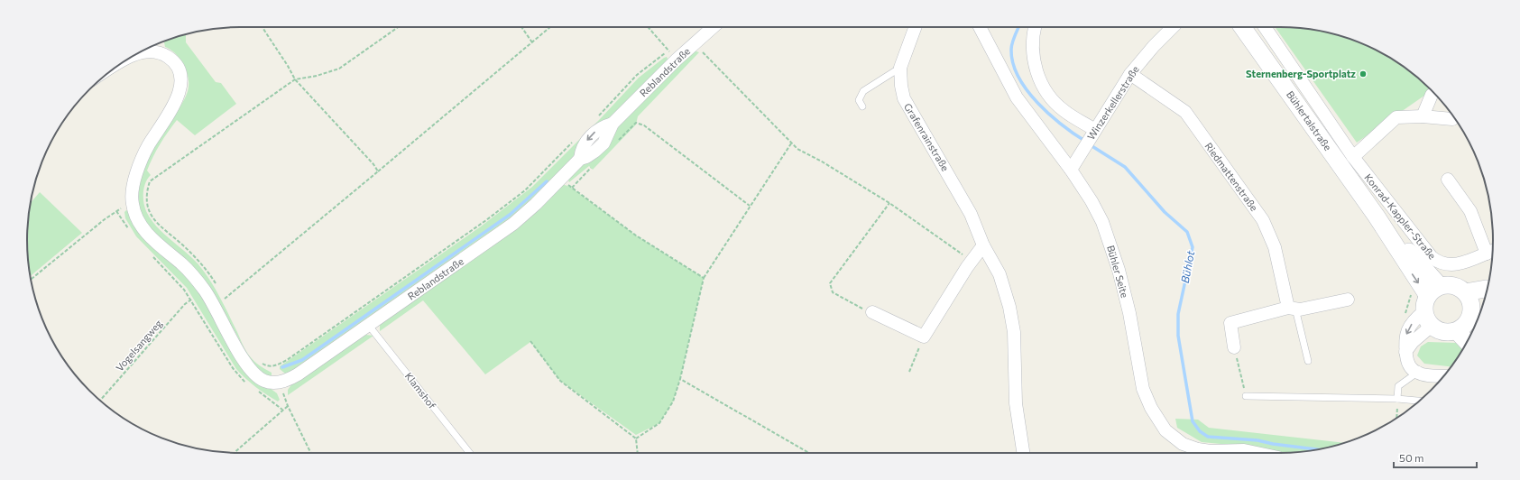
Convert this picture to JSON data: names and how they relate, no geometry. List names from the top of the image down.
{
  "streets": {
    "main road": ["Bühlertalstraße"],
    "street": [
      "Reblandstraße",
      "Winzerkellerstraße",
      "Grafenrainstraße",
      "Riedmattenstraße",
      "Konrad-Kappler-Straße",
      "Bühler Seite"
    ],
    "lane": ["Klamshof"],
    "path": ["Vogelsangweg"]
  },
  "crossings": [
    ["Reblandstraße", "Klamshof"],
    ["Winzerkellerstraße", "Riedmattenstraße"],
    ["Winzerkellerstraße", "Bühler Seite"]
  ],
  "water": ["Bühlot"],
  "places": ["Sternenberg-Sportplatz"],
  "scale_bar": "50 m"
}
